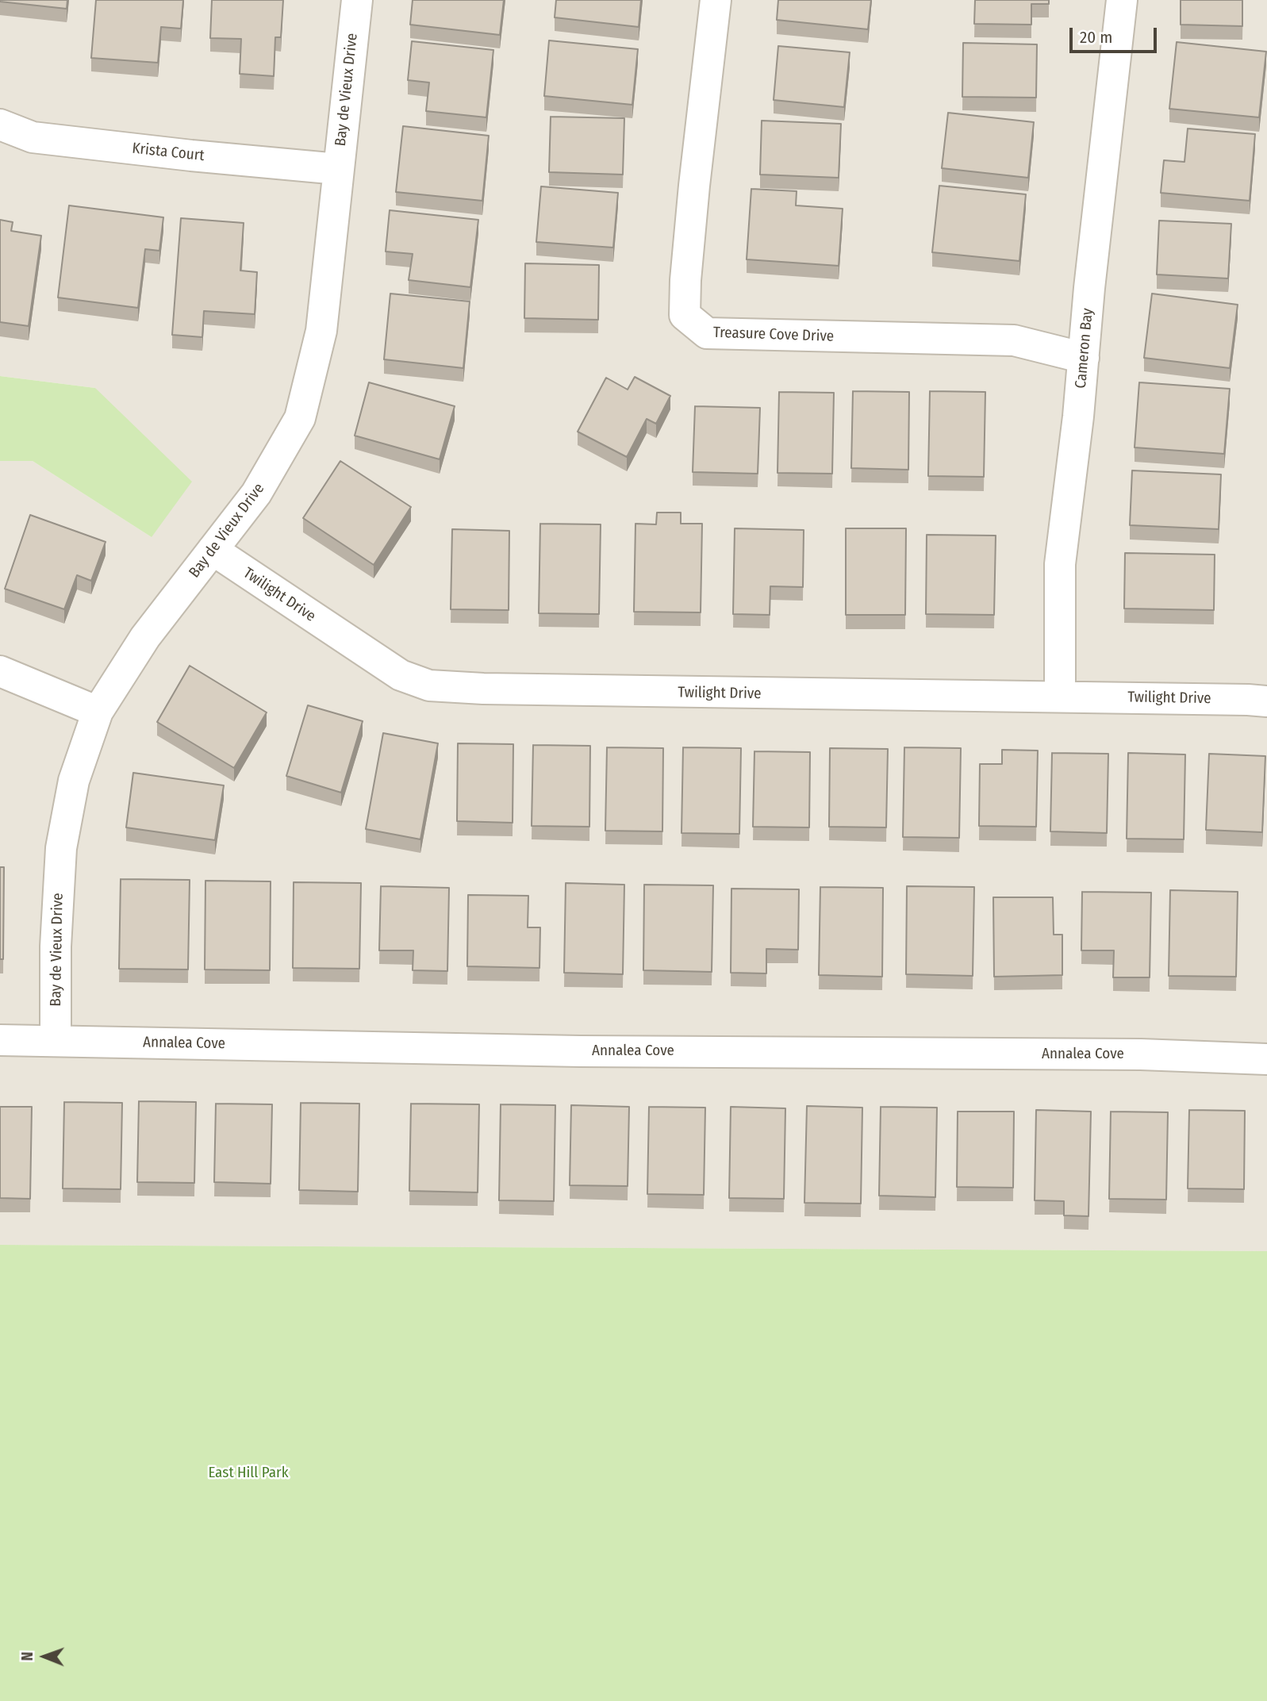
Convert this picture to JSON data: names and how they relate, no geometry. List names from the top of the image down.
{
  "streets": {
    "street": [
      "Bay de Vieux Drive",
      "Krista Court",
      "Treasure Cove Drive",
      "Cameron Bay",
      "Twilight Drive",
      "Annalea Cove"
    ]
  },
  "crossings": [
    ["Bay de Vieux Drive", "Krista Court"],
    ["Bay de Vieux Drive", "Twilight Drive"],
    ["Bay de Vieux Drive", "Annalea Cove"],
    ["Treasure Cove Drive", "Cameron Bay"],
    ["Cameron Bay", "Twilight Drive"]
  ],
  "parks": ["East Hill Park"],
  "scale_bar": "20 m",
  "north": "left"
}
